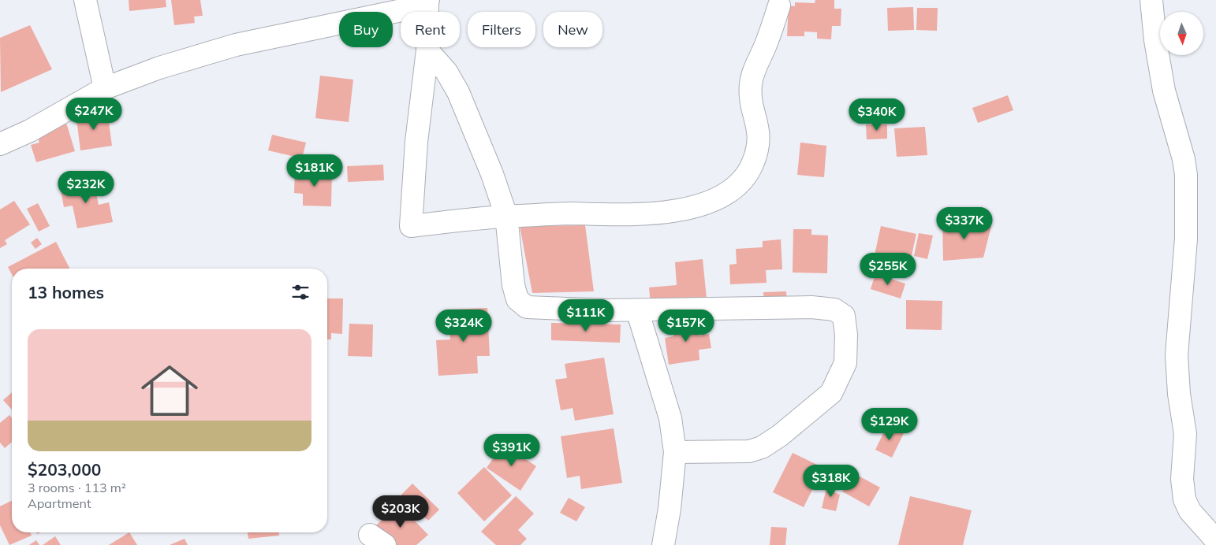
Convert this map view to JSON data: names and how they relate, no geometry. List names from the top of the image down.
{
  "north": "bottom",
  "page": {
    "chip": [
      "Buy",
      "Rent",
      "Filters",
      "New"
    ],
    "price": [
      "$247K",
      "$340K",
      "$181K",
      "$232K",
      "$337K",
      "$255K",
      "$111K",
      "$324K",
      "$157K",
      "$129K",
      "$391K",
      "$318K",
      "$203K"
    ],
    "heading": "13 homes",
    "list": [
      {
        "name": "$203,000",
        "note": "3 rooms · 113 m² · Apartment"
      }
    ]
  }
}
